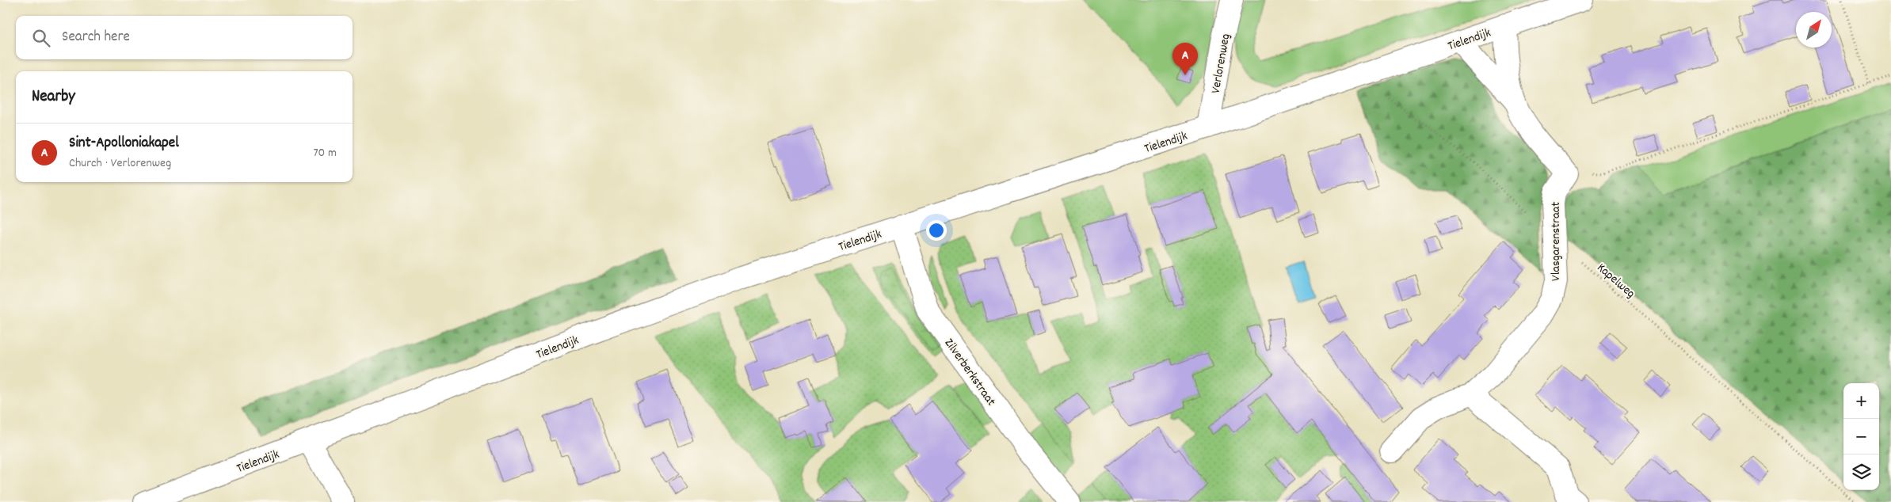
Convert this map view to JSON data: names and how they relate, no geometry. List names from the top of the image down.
{
  "streets": {
    "street": [
      "Tielendijk",
      "Verlorenweg",
      "Vlasgarenstraat",
      "Zilverberkstraat"
    ],
    "path": ["Kapelweg"]
  },
  "crossings": [
    ["Tielendijk", "Verlorenweg"],
    ["Tielendijk", "Kapelweg"],
    ["Tielendijk", "Zilverberkstraat"],
    ["Vlasgarenstraat", "Kapelweg"]
  ],
  "north": "top right",
  "page": {
    "search": "Search here",
    "pins": "A",
    "heading": "Nearby",
    "list": [
      {
        "mark": "A",
        "name": "Sint-Apolloniakapel",
        "note": "Church · Verlorenweg",
        "value": "70 m"
      }
    ],
    "map_buttons": ["+", "−"]
  }
}
